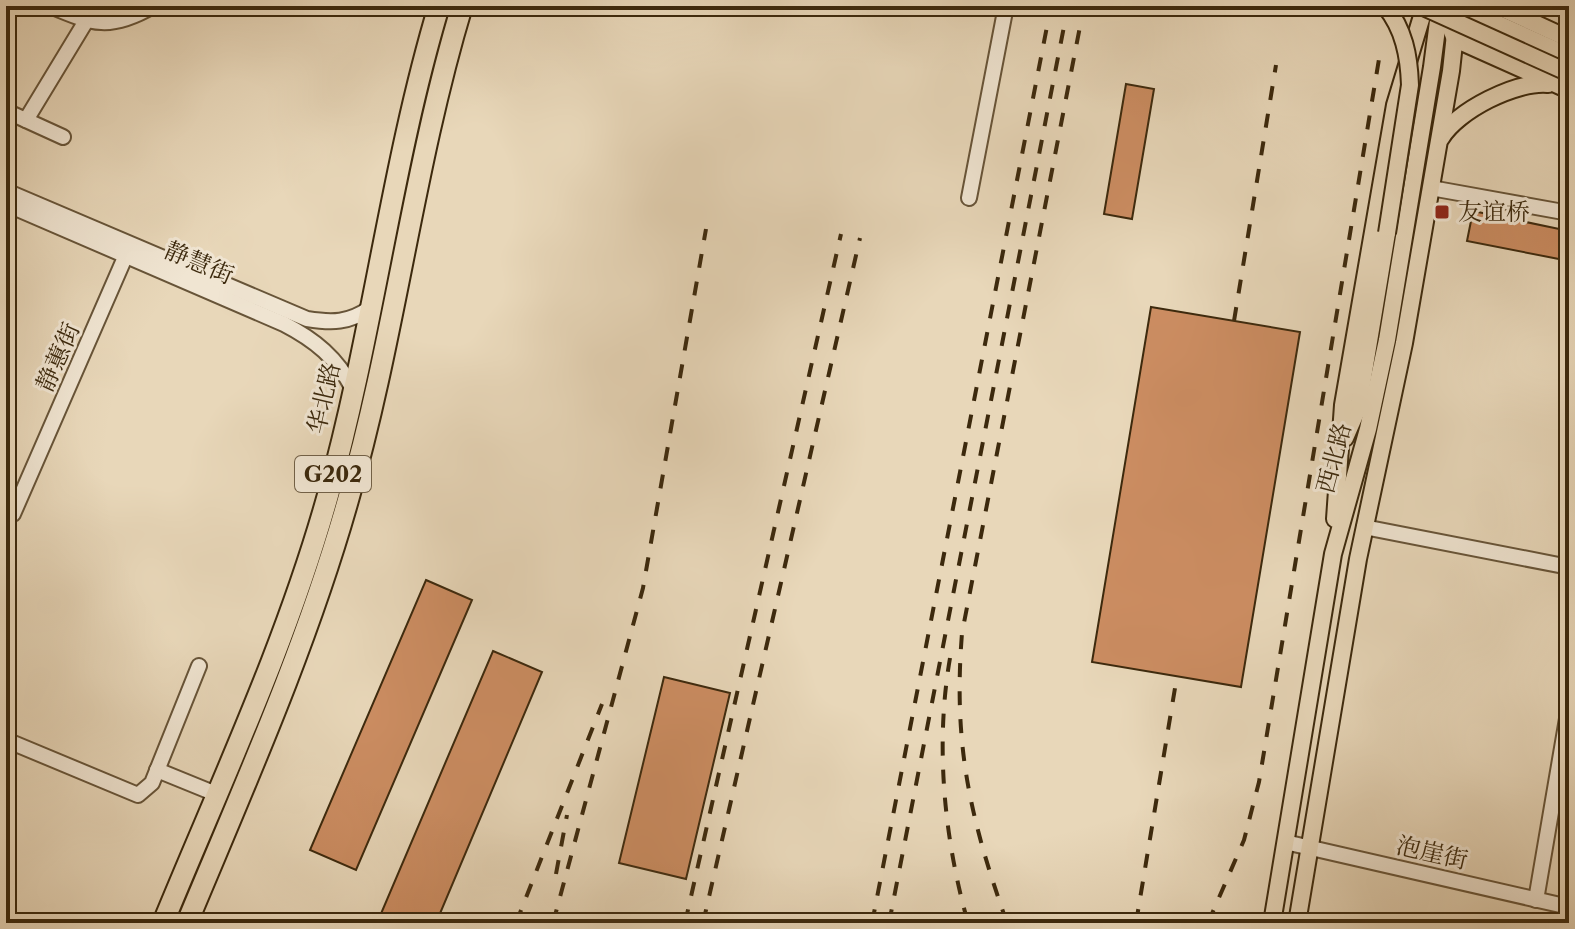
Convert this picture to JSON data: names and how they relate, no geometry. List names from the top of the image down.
{
  "streets": {
    "highway": ["华北路", "G202"],
    "main road": ["西北路"],
    "street": ["静慧街", "静蕙街", "泡崖街"]
  },
  "crossings": [
    ["静慧街", "静蕙街"],
    ["静慧街", "华北路"],
    ["西北路", "泡崖街"]
  ],
  "places": {
    "transit": ["友谊桥"]
  }
}
